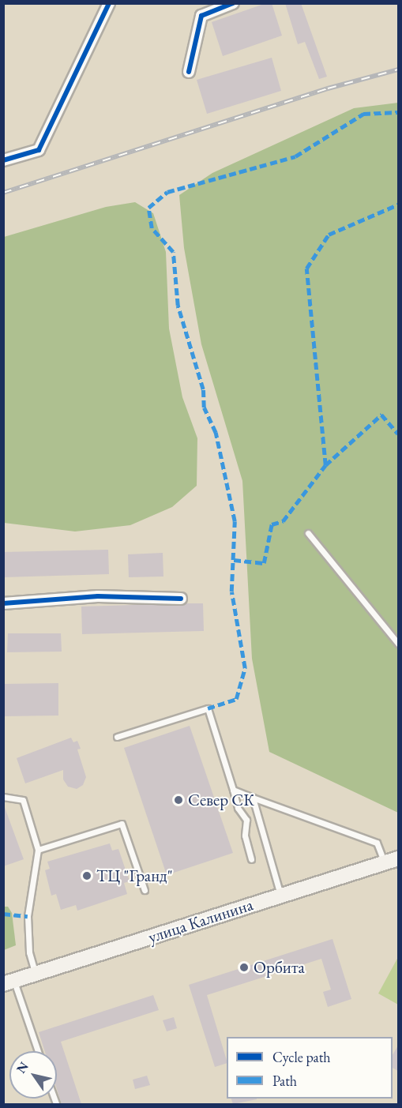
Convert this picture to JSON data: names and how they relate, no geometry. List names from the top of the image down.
{
  "streets": {
    "main road": ["улица Калинина"]
  },
  "places": ["Север СК", "ТЦ \"Гранд\"", "Орбита"],
  "legend": ["Cycle path", "Path"],
  "north": "top left"
}
